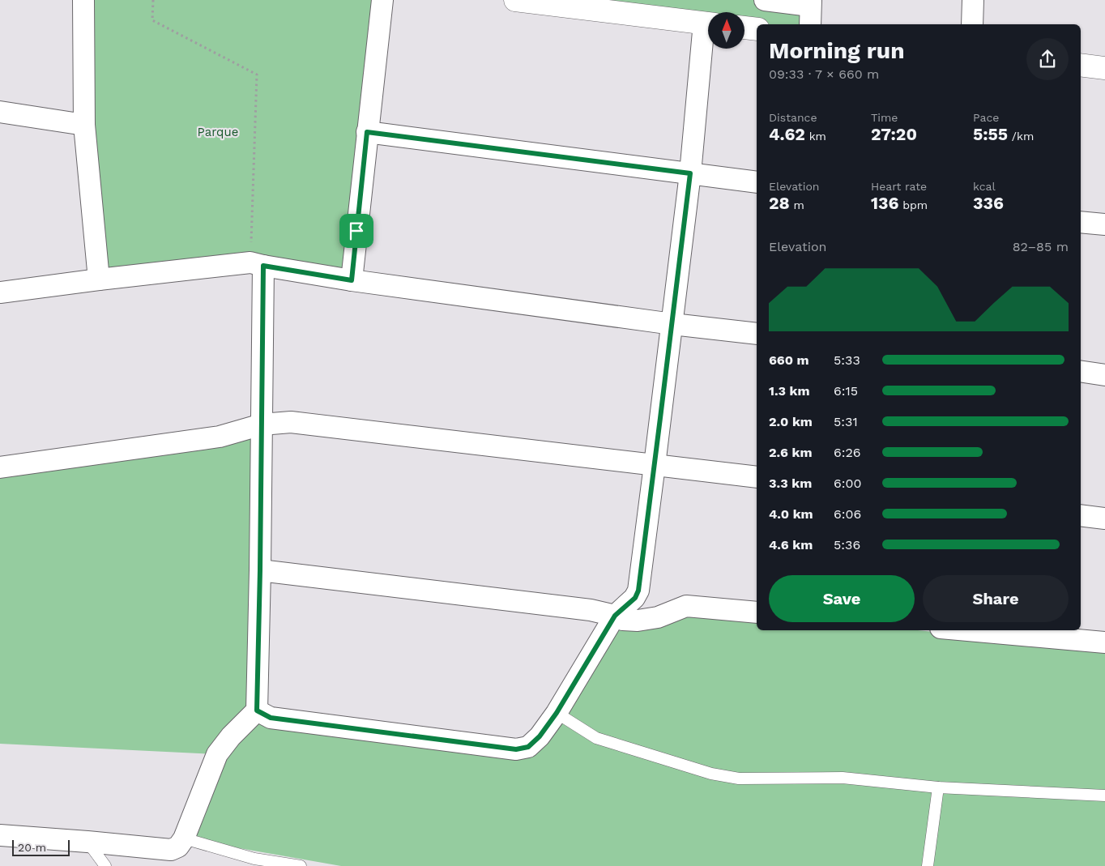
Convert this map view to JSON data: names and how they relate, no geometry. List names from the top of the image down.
{
  "parks": ["Parque"],
  "scale_bar": "20 m",
  "north": "top",
  "page": {
    "heading": ["Morning run", "09:33 · 7 × 660 m"],
    "stats": [
      ["Distance", "4.62 km"],
      ["Time", "27:20"],
      ["Pace", "5:55 /km"],
      ["Elevation", "28 m"],
      ["Heart rate", "136 bpm"],
      ["kcal", "336"]
    ],
    "chart": ["Elevation", "82–85 m"],
    "list": [
      {
        "name": "660 m",
        "note": "5:33"
      },
      {
        "name": "1.3 km",
        "note": "6:15"
      },
      {
        "name": "2.0 km",
        "note": "5:31"
      },
      {
        "name": "2.6 km",
        "note": "6:26"
      },
      {
        "name": "3.3 km",
        "note": "6:00"
      },
      {
        "name": "4.0 km",
        "note": "6:06"
      },
      {
        "name": "4.6 km",
        "note": "5:36"
      }
    ],
    "buttons": ["Save", "Share"],
    "scale": "20 m"
  }
}
